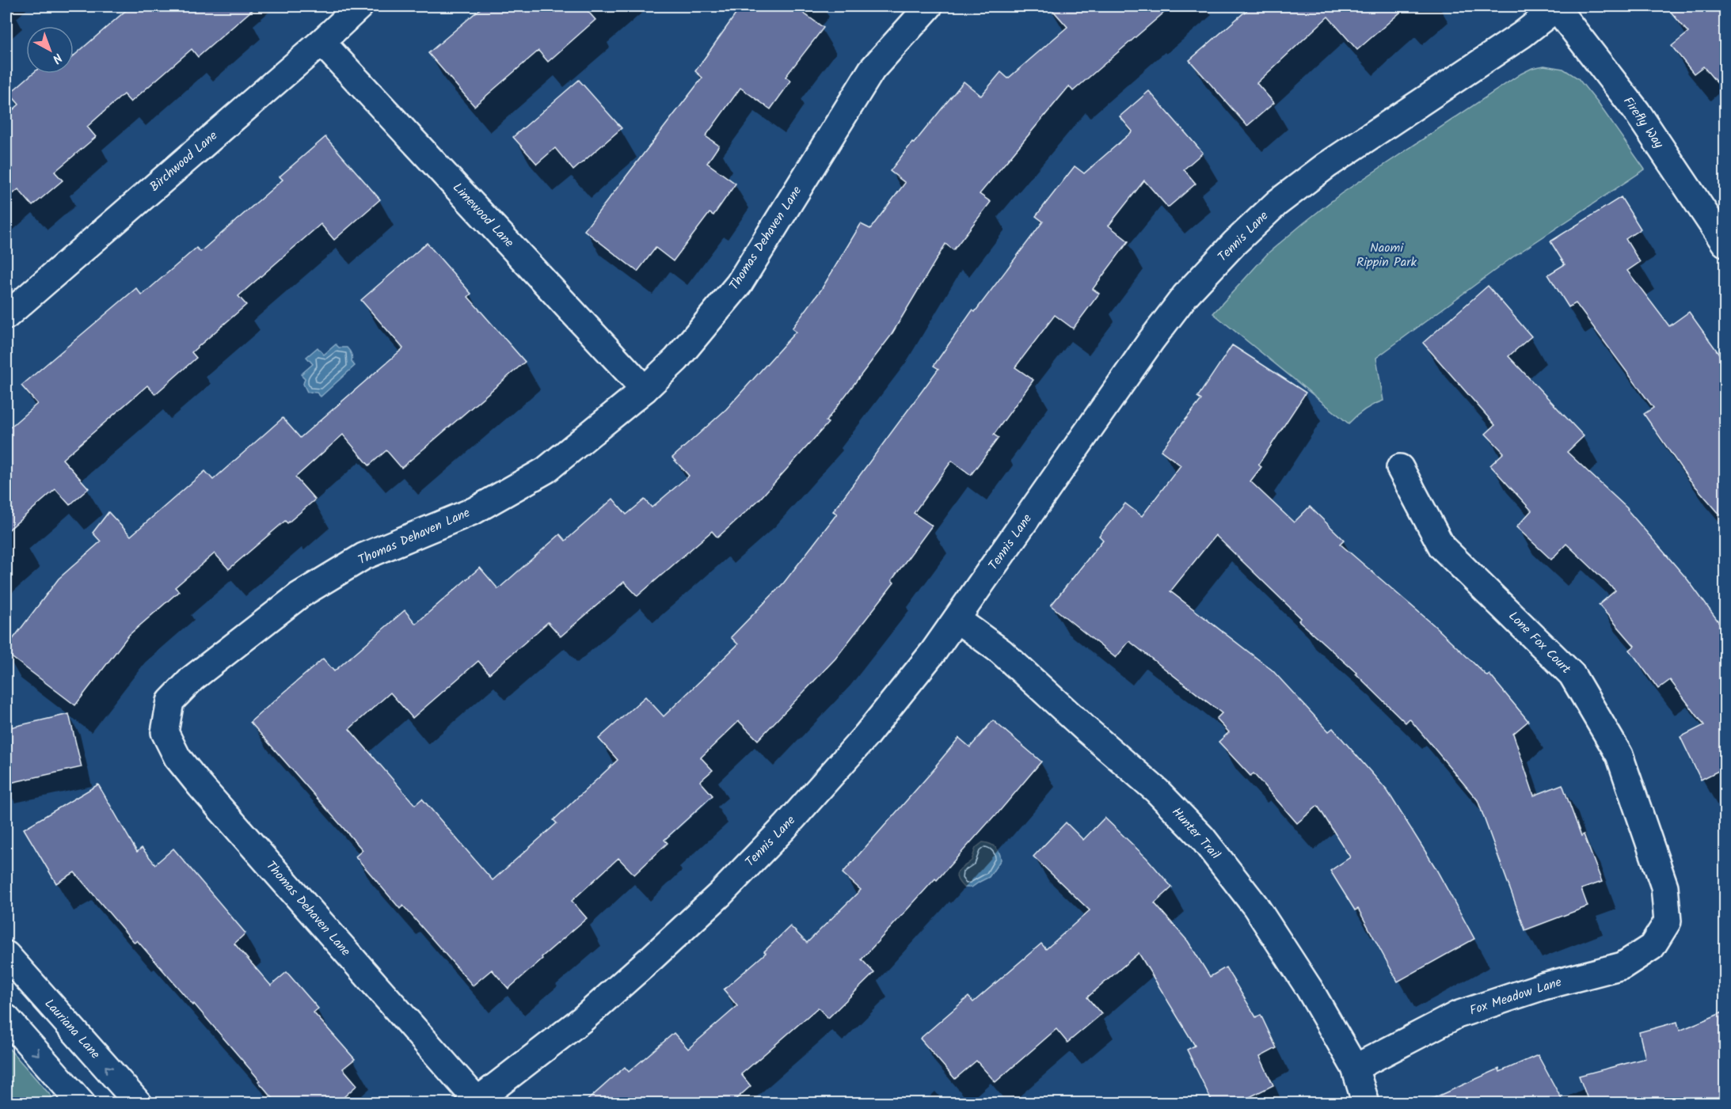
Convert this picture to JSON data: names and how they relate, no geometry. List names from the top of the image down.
{
  "streets": {
    "street": [
      "Firefly Way",
      "Birchwood Lane",
      "Limewood Lane",
      "Tennis Lane",
      "Thomas Dehaven Lane",
      "Lone Fox Court",
      "Hunter Trail",
      "Fox Meadow Lane",
      "Lauriana Lane"
    ]
  },
  "crossings": [
    ["Firefly Way", "Tennis Lane"],
    ["Birchwood Lane", "Limewood Lane"],
    ["Limewood Lane", "Thomas Dehaven Lane"],
    ["Tennis Lane", "Thomas Dehaven Lane"],
    ["Tennis Lane", "Hunter Trail"],
    ["Lone Fox Court", "Fox Meadow Lane"],
    ["Hunter Trail", "Fox Meadow Lane"]
  ],
  "parks": ["Naomi Rippin Park"],
  "north": "bottom right"
}
